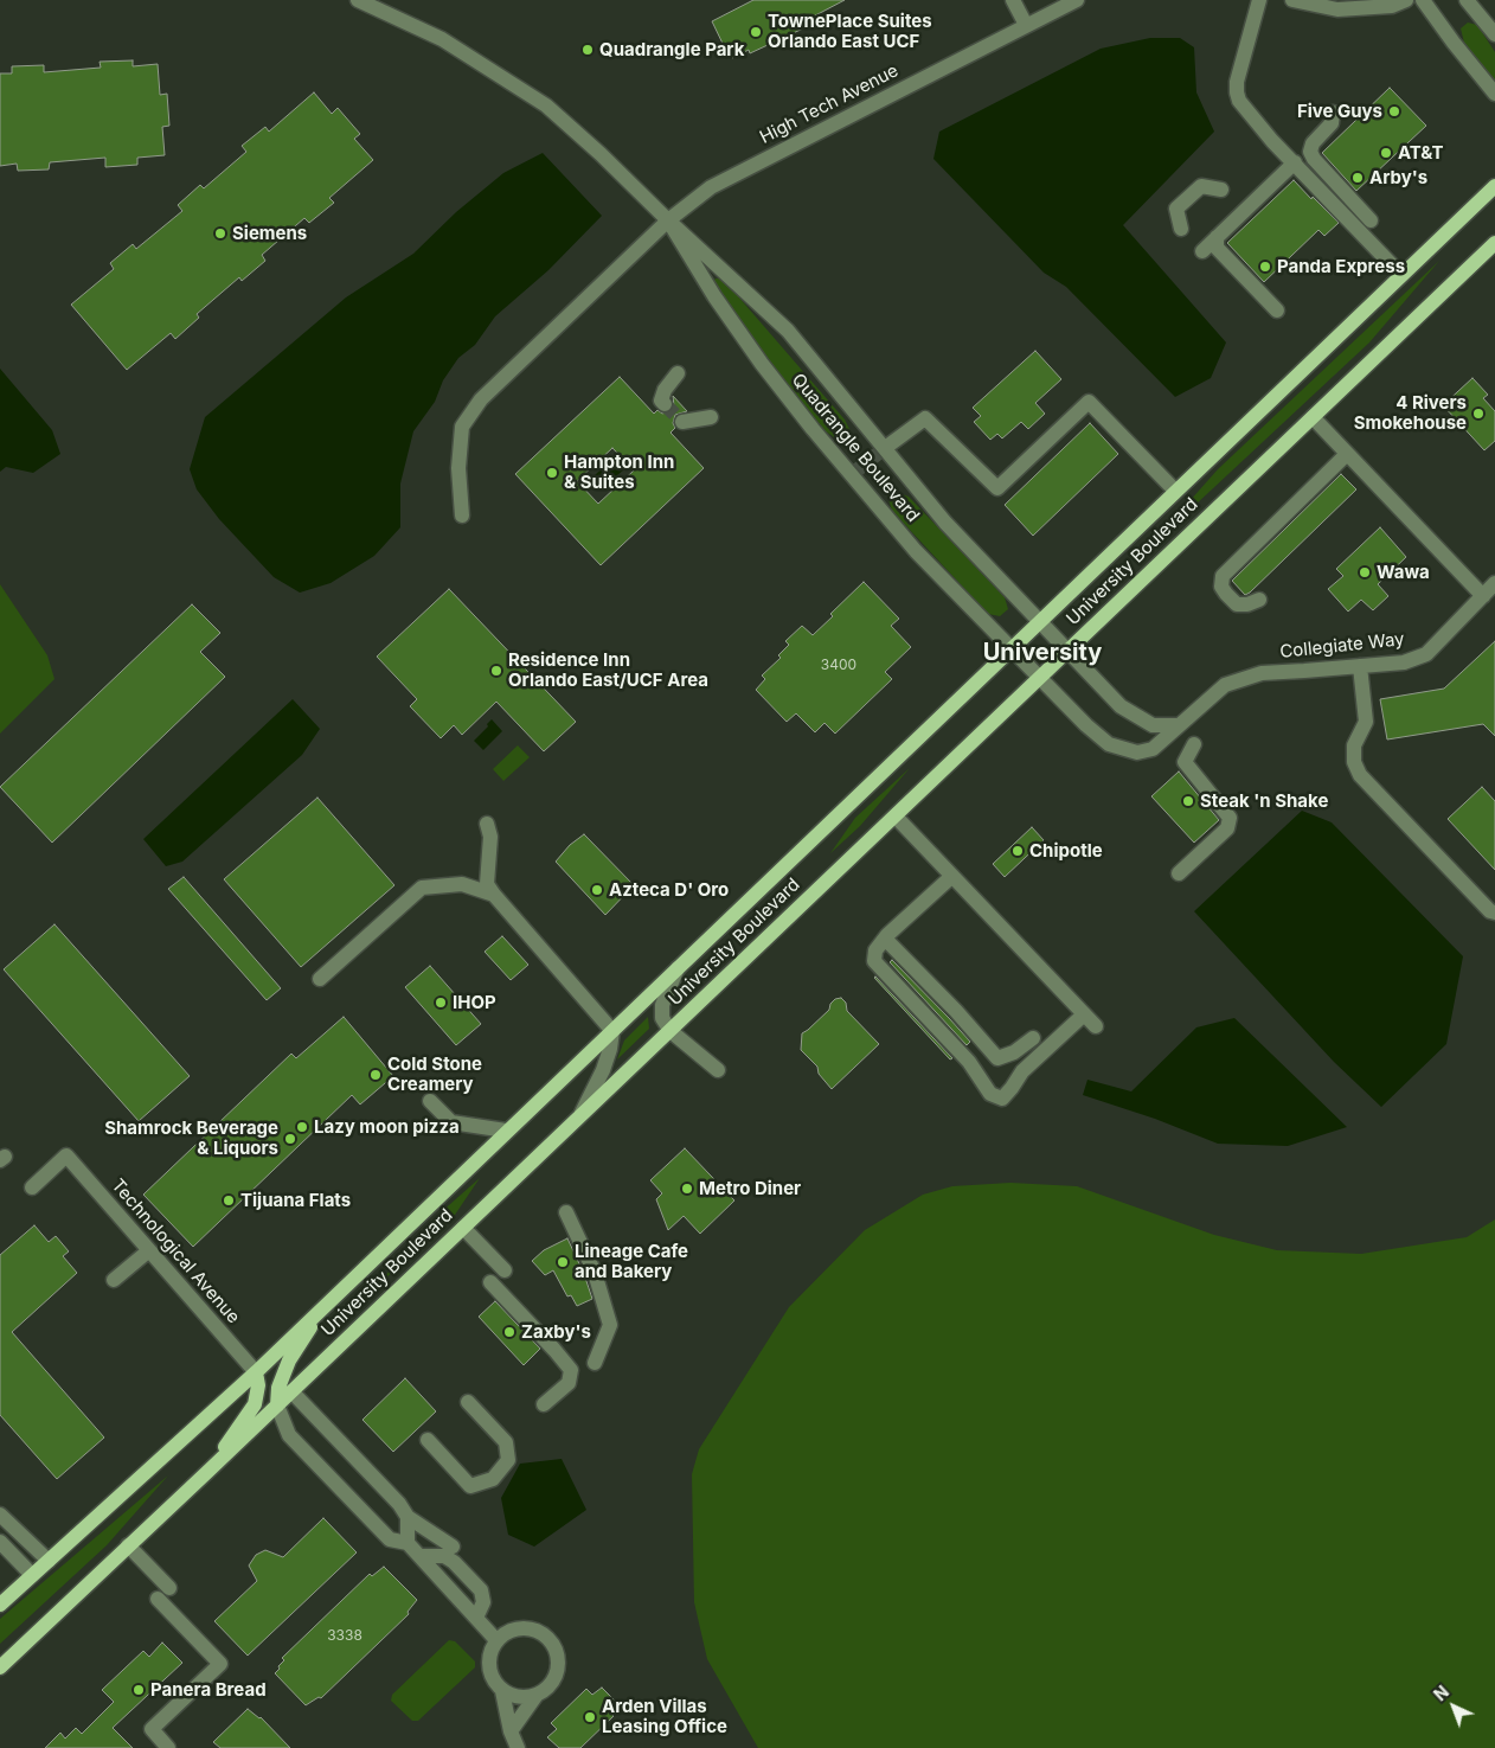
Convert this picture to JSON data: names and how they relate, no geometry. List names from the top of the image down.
{
  "streets": {
    "main road": ["University Boulevard"],
    "street": [
      "High Tech Avenue",
      "Quadrangle Boulevard",
      "Collegiate Way",
      "Technological Avenue"
    ]
  },
  "crossings": [
    ["High Tech Avenue", "Quadrangle Boulevard"],
    ["Quadrangle Boulevard", "University Boulevard"],
    ["Quadrangle Boulevard", "Collegiate Way"],
    ["University Boulevard", "Collegiate Way"],
    ["University Boulevard", "Technological Avenue"]
  ],
  "districts": ["University"],
  "places": [
    "TownePlace Suites Orlando East UCF",
    "Quadrangle Park",
    "Five Guys",
    "AT&T",
    "Arby's",
    "Siemens",
    "Panda Express",
    "4 Rivers Smokehouse",
    "Hampton Inn & Suites",
    "Wawa",
    "Residence Inn Orlando East/UCF Area",
    "Steak 'n Shake",
    "Chipotle",
    "Azteca D' Oro",
    "IHOP",
    "Cold Stone Creamery",
    "Lazy moon pizza",
    "Shamrock Beverage & Liquors",
    "Metro Diner",
    "Tijuana Flats",
    "Lineage Cafe and Bakery",
    "Zaxby's",
    "Panera Bread",
    "Arden Villas Leasing Office"
  ],
  "house_numbers": ["3400", "3338"],
  "north": "top left"
}
